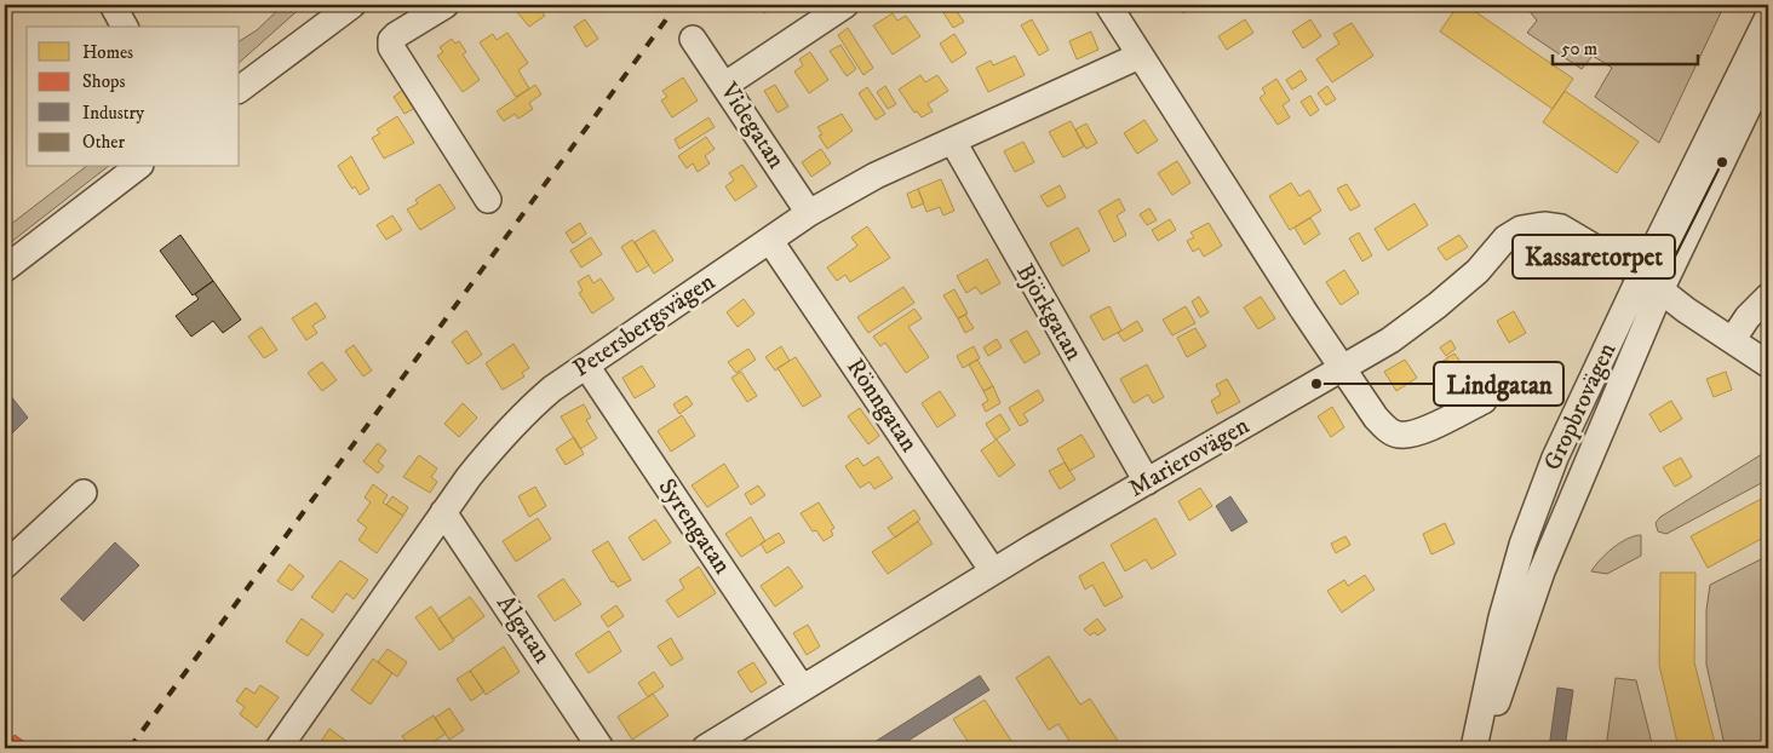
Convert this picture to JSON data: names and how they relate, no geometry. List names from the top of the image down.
{
  "streets": {
    "street": [
      "Videgatan",
      "Björkgatan",
      "Petersbergsvägen",
      "Rönngatan",
      "Gropbrovägen",
      "Marierovägen",
      "Syrengatan",
      "Algatan"
    ]
  },
  "crossings": [
    ["Videgatan", "Petersbergsvägen"],
    ["Björkgatan", "Petersbergsvägen"],
    ["Björkgatan", "Marierovägen"],
    ["Petersbergsvägen", "Rönngatan"],
    ["Petersbergsvägen", "Syrengatan"],
    ["Petersbergsvägen", "Algatan"],
    ["Rönngatan", "Marierovägen"],
    ["Gropbrovägen", "Marierovägen"],
    ["Marierovägen", "Syrengatan"]
  ],
  "places": ["Kassaretorpet", "Lindgatan"],
  "legend": [
    "Homes",
    "Shops",
    "Industry",
    "Other"
  ],
  "scale_bar": "50 m"
}
